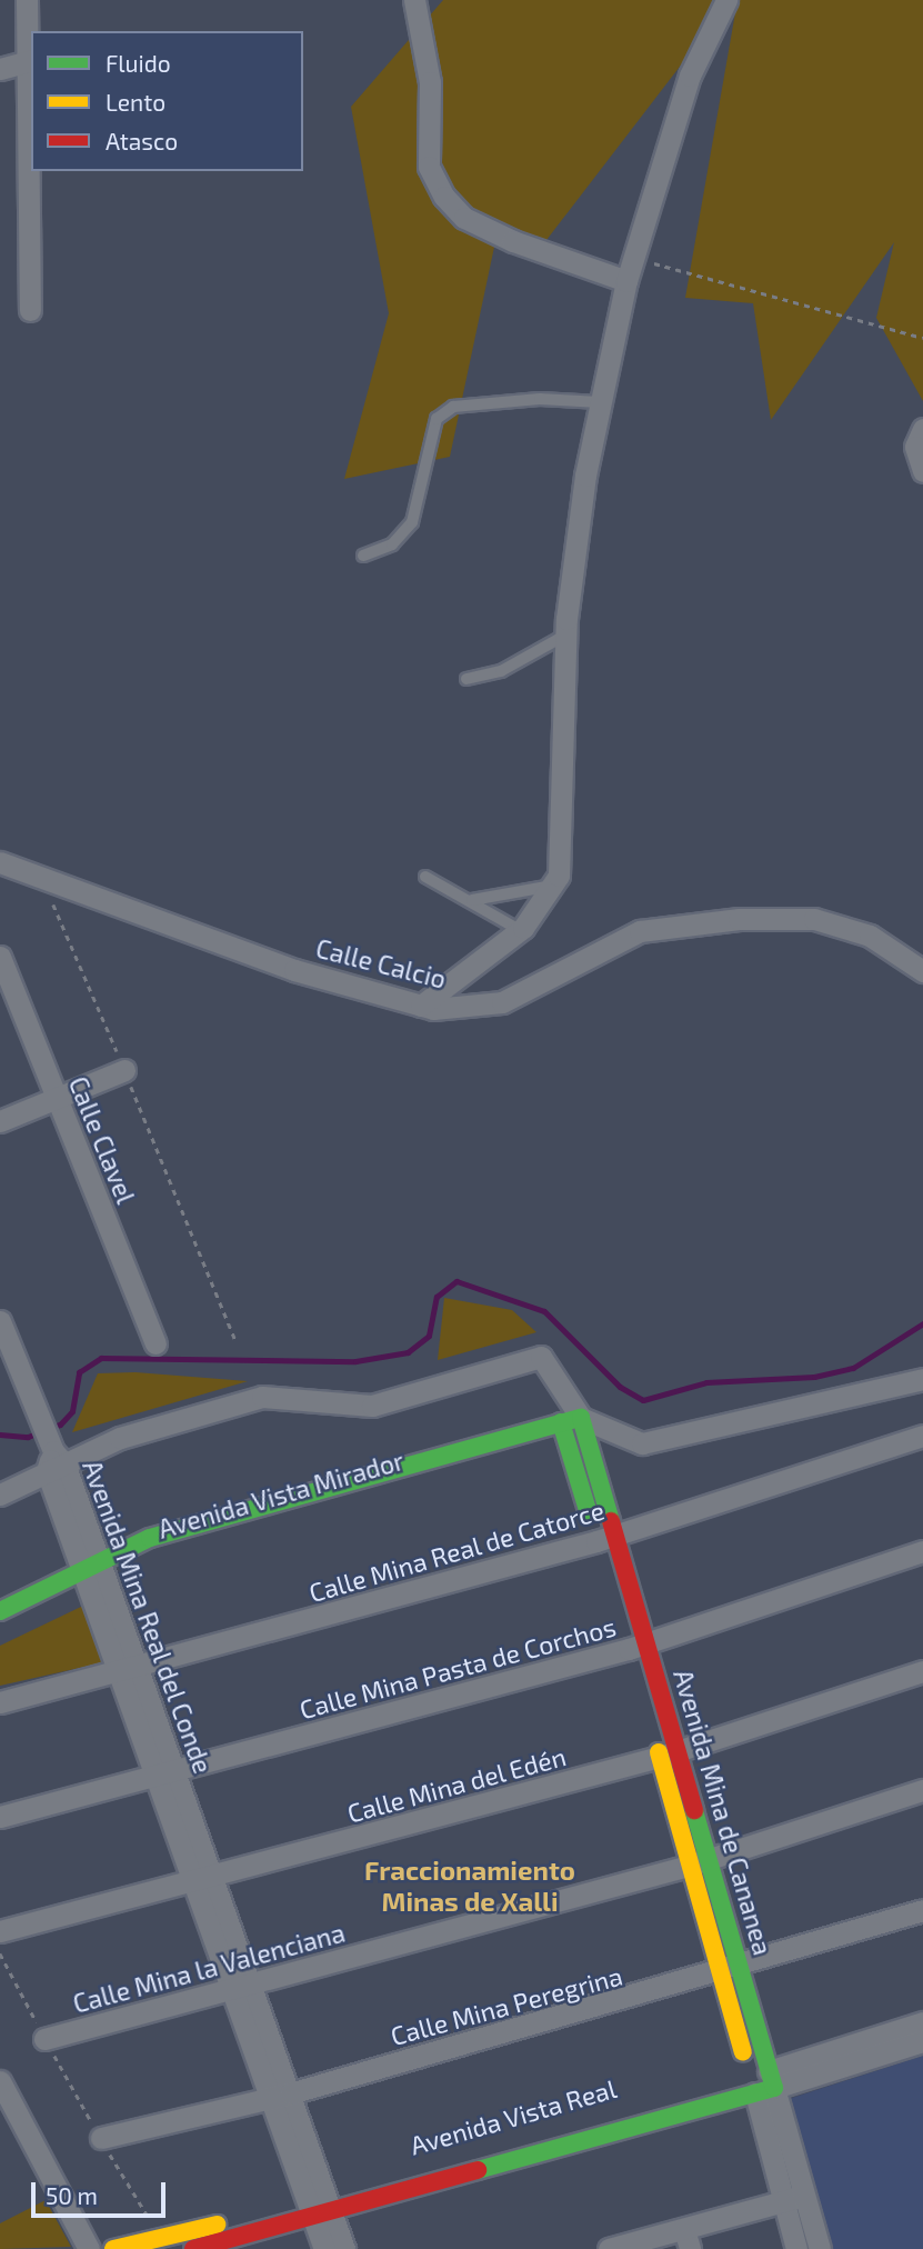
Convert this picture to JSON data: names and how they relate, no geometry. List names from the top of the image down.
{
  "streets": {
    "street": [
      "Calle Calcio",
      "Calle Clavel",
      "Avenida Vista Mirador",
      "Calle Mina Real de Catorce",
      "Avenida Mina Real del Conde",
      "Calle Mina Pasta de Corchos",
      "Calle Mina del Edén",
      "Avenida Mina de Cananea",
      "Calle Mina la Valenciana",
      "Calle Mina Peregrina",
      "Avenida Vista Real"
    ]
  },
  "crossings": [
    ["Avenida Vista Mirador", "Avenida Mina Real del Conde"],
    ["Avenida Vista Mirador", "Avenida Mina de Cananea"],
    ["Calle Mina Real de Catorce", "Avenida Mina Real del Conde"],
    ["Calle Mina Real de Catorce", "Avenida Mina de Cananea"],
    ["Avenida Mina Real del Conde", "Calle Mina Pasta de Corchos"],
    ["Avenida Mina Real del Conde", "Calle Mina del Edén"],
    ["Avenida Mina Real del Conde", "Avenida Mina de Cananea"],
    ["Avenida Mina Real del Conde", "Calle Mina la Valenciana"],
    ["Avenida Mina Real del Conde", "Calle Mina Peregrina"],
    ["Avenida Mina Real del Conde", "Avenida Vista Real"],
    ["Calle Mina Pasta de Corchos", "Avenida Mina de Cananea"],
    ["Calle Mina del Edén", "Avenida Mina de Cananea"],
    ["Avenida Mina de Cananea", "Calle Mina la Valenciana"],
    ["Avenida Mina de Cananea", "Calle Mina Peregrina"],
    ["Avenida Mina de Cananea", "Avenida Vista Real"]
  ],
  "districts": ["Fraccionamiento Minas de Xalli"],
  "legend": ["Fluido", "Lento", "Atasco"],
  "scale_bar": "50 m"
}
